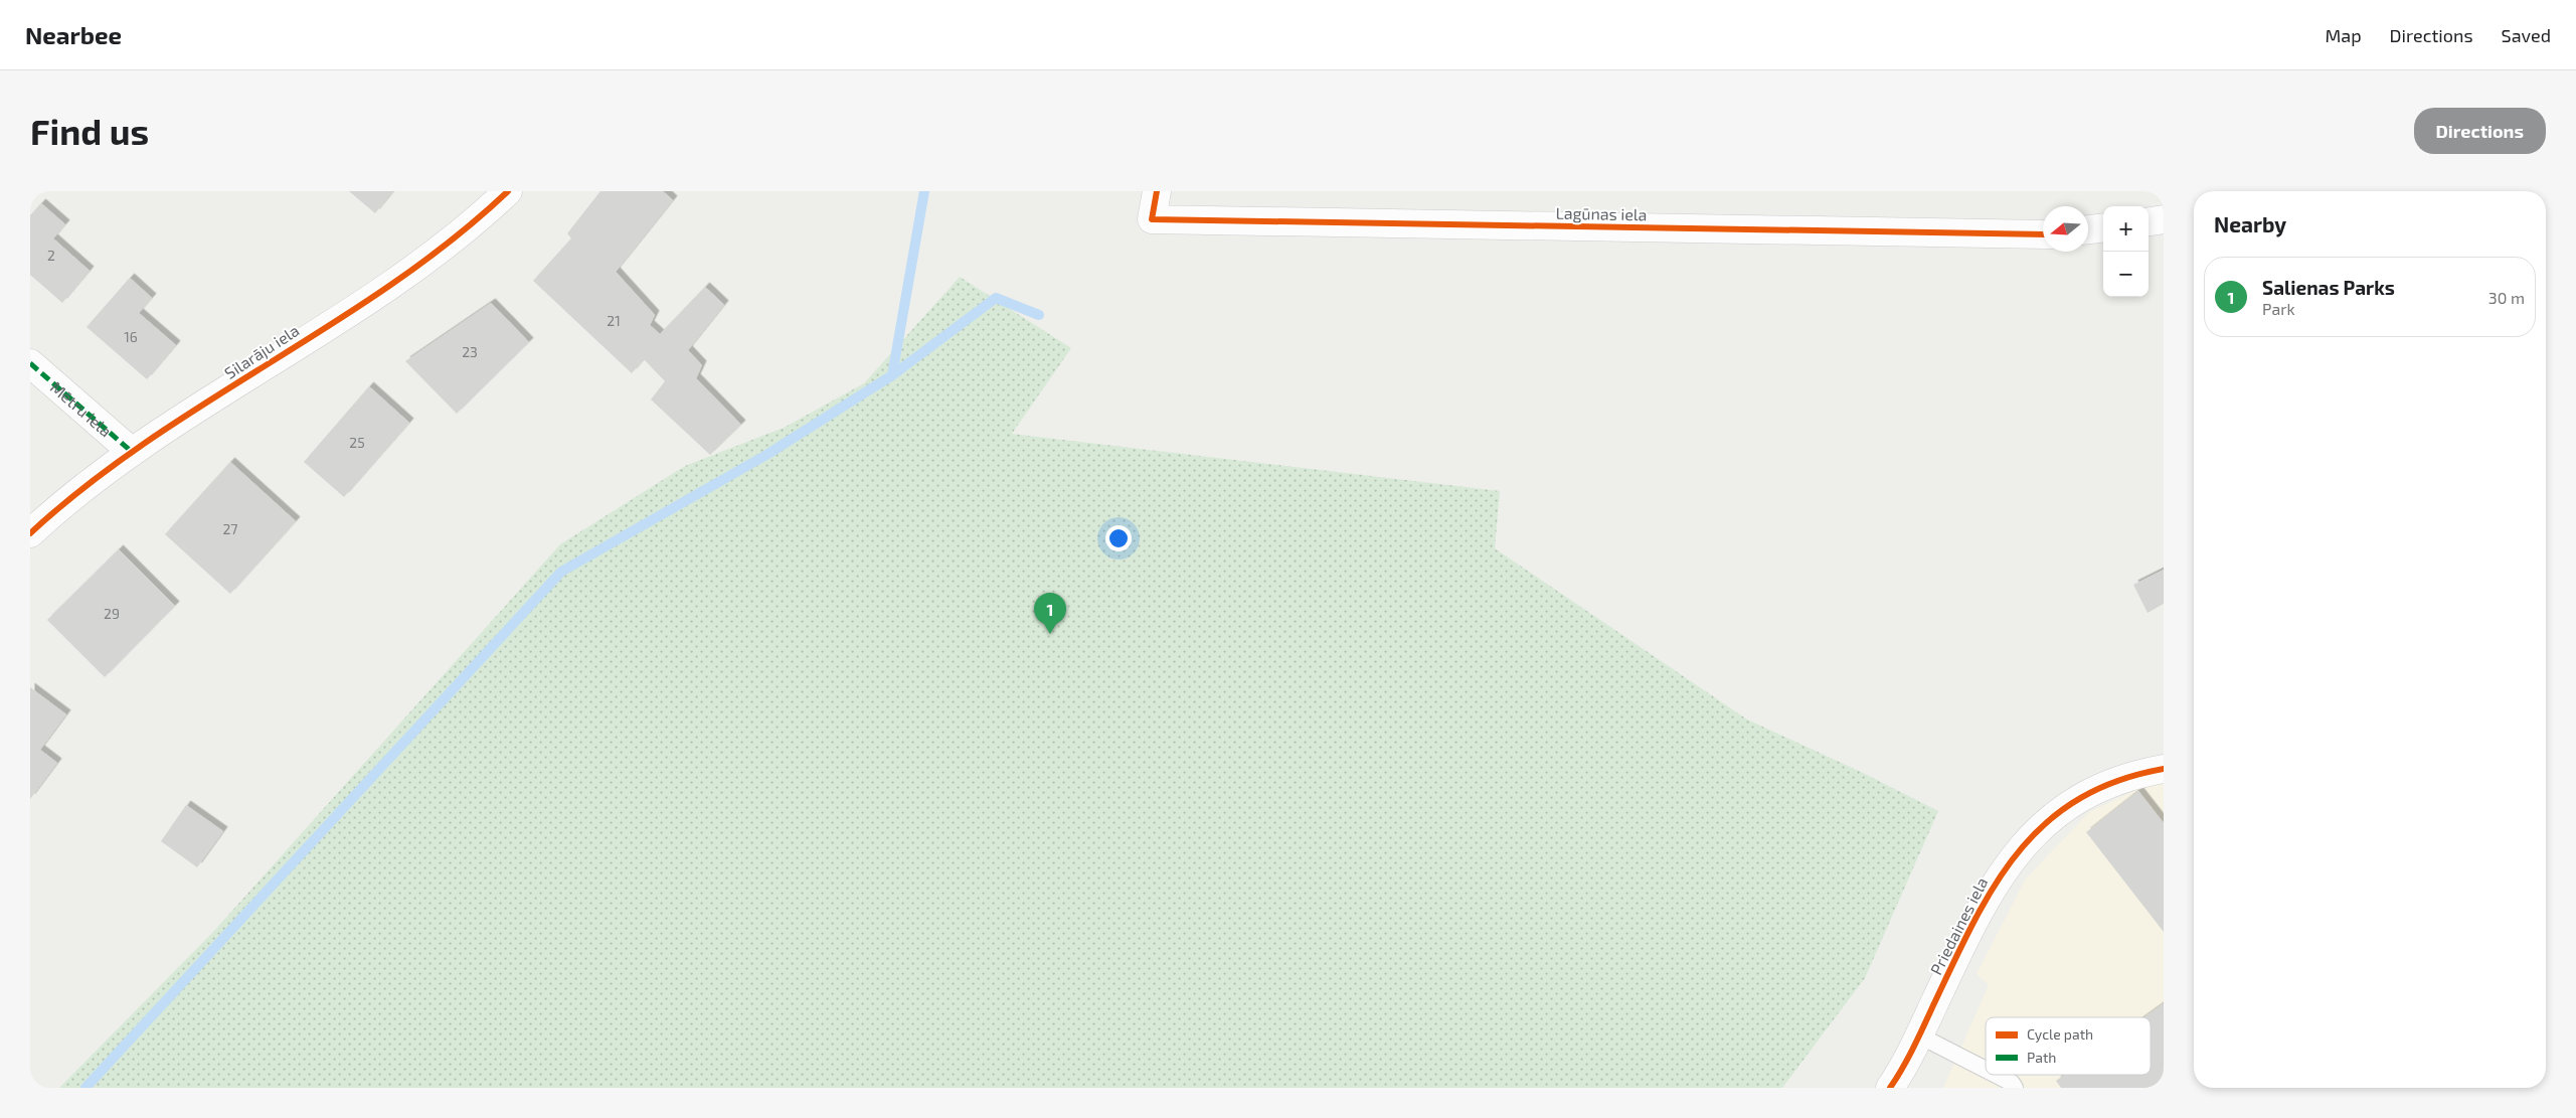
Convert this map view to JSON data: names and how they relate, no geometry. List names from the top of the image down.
{
  "streets": {
    "street": [
      "Lagūnas iela",
      "Silarāju iela",
      "Mētru iela",
      "Priedaines iela"
    ]
  },
  "crossings": [
    ["Silarāju iela", "Mētru iela"]
  ],
  "house_numbers": [
    "2",
    "21",
    "16",
    "23",
    "25",
    "27",
    "29"
  ],
  "legend": ["Cycle path", "Path"],
  "north": "left",
  "page": {
    "header": "Nearbee",
    "nav": ["Map", "Directions", "Saved"],
    "buttons": "Directions",
    "title": "Find us",
    "heading": "Nearby",
    "map_buttons": ["+", "−"],
    "list": [
      {
        "mark": "1",
        "name": "Salienas Parks",
        "note": "Park",
        "value": "30 m"
      }
    ],
    "pins": "1"
  }
}
